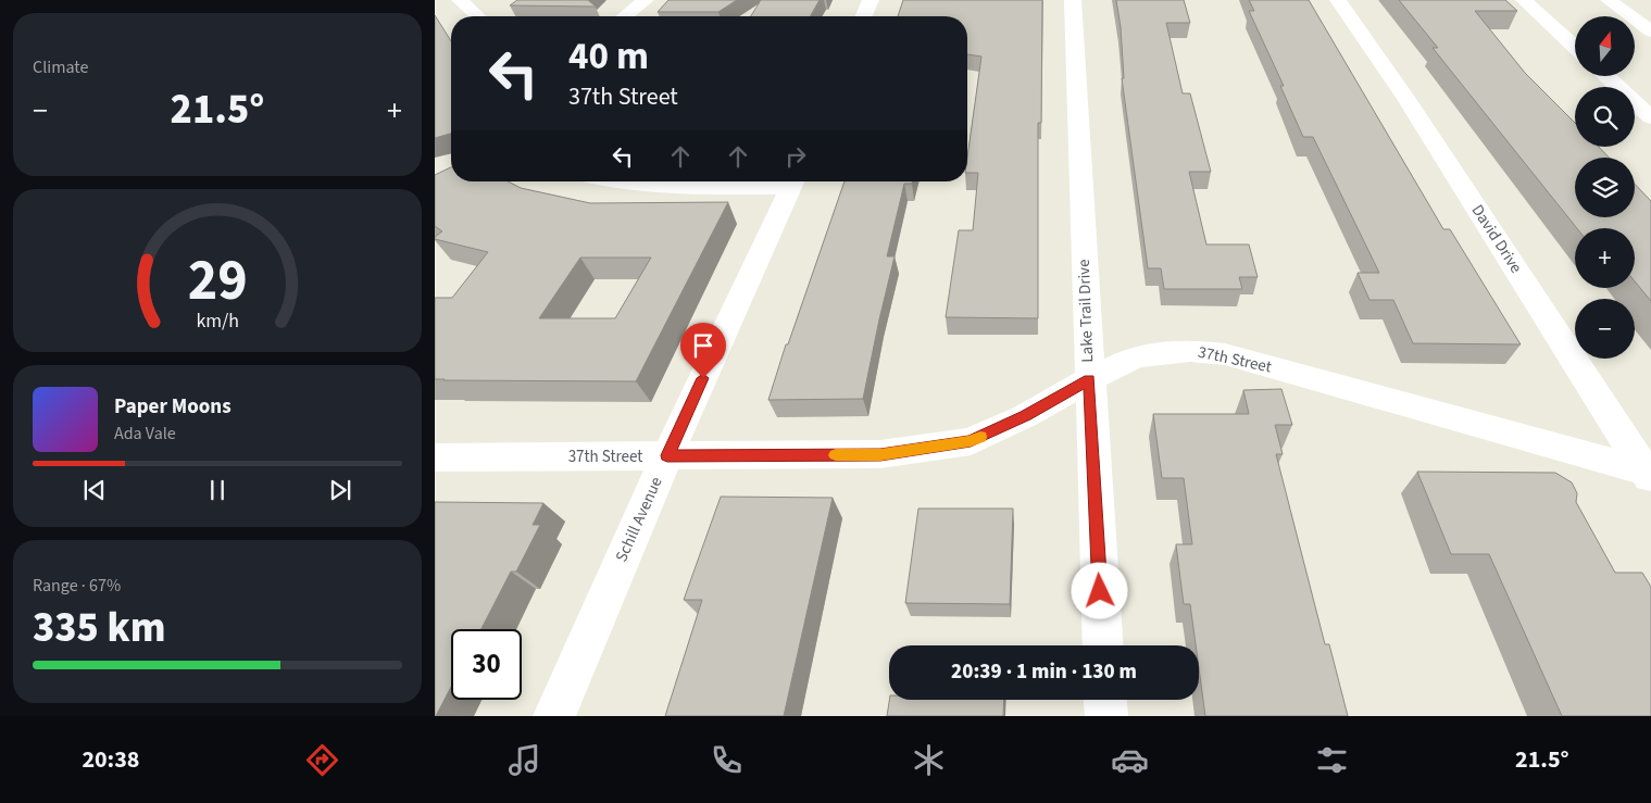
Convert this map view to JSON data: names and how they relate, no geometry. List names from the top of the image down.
{
  "streets": {
    "street": [
      "David Drive",
      "Lake Trail Drive",
      "37th Street",
      "Schill Avenue"
    ]
  },
  "crossings": [
    ["David Drive", "37th Street"],
    ["Lake Trail Drive", "37th Street"],
    ["37th Street", "Schill Avenue"]
  ],
  "north": "top",
  "page": {
    "tile": [
      "Climate",
      ["Range · 67%", "335 km"]
    ],
    "map_buttons": ["+", "−"],
    "turn": ["40 m", "37th Street"],
    "heat": ["−", "21.5°", "+"],
    "song": ["Paper Moons", "Ada Vale"],
    "limit": "30",
    "trip": "20:39 · 1 min · 130 m",
    "tabs": ["20:38", "21.5°"],
    "gauge": ["29", "km/h"]
  }
}
